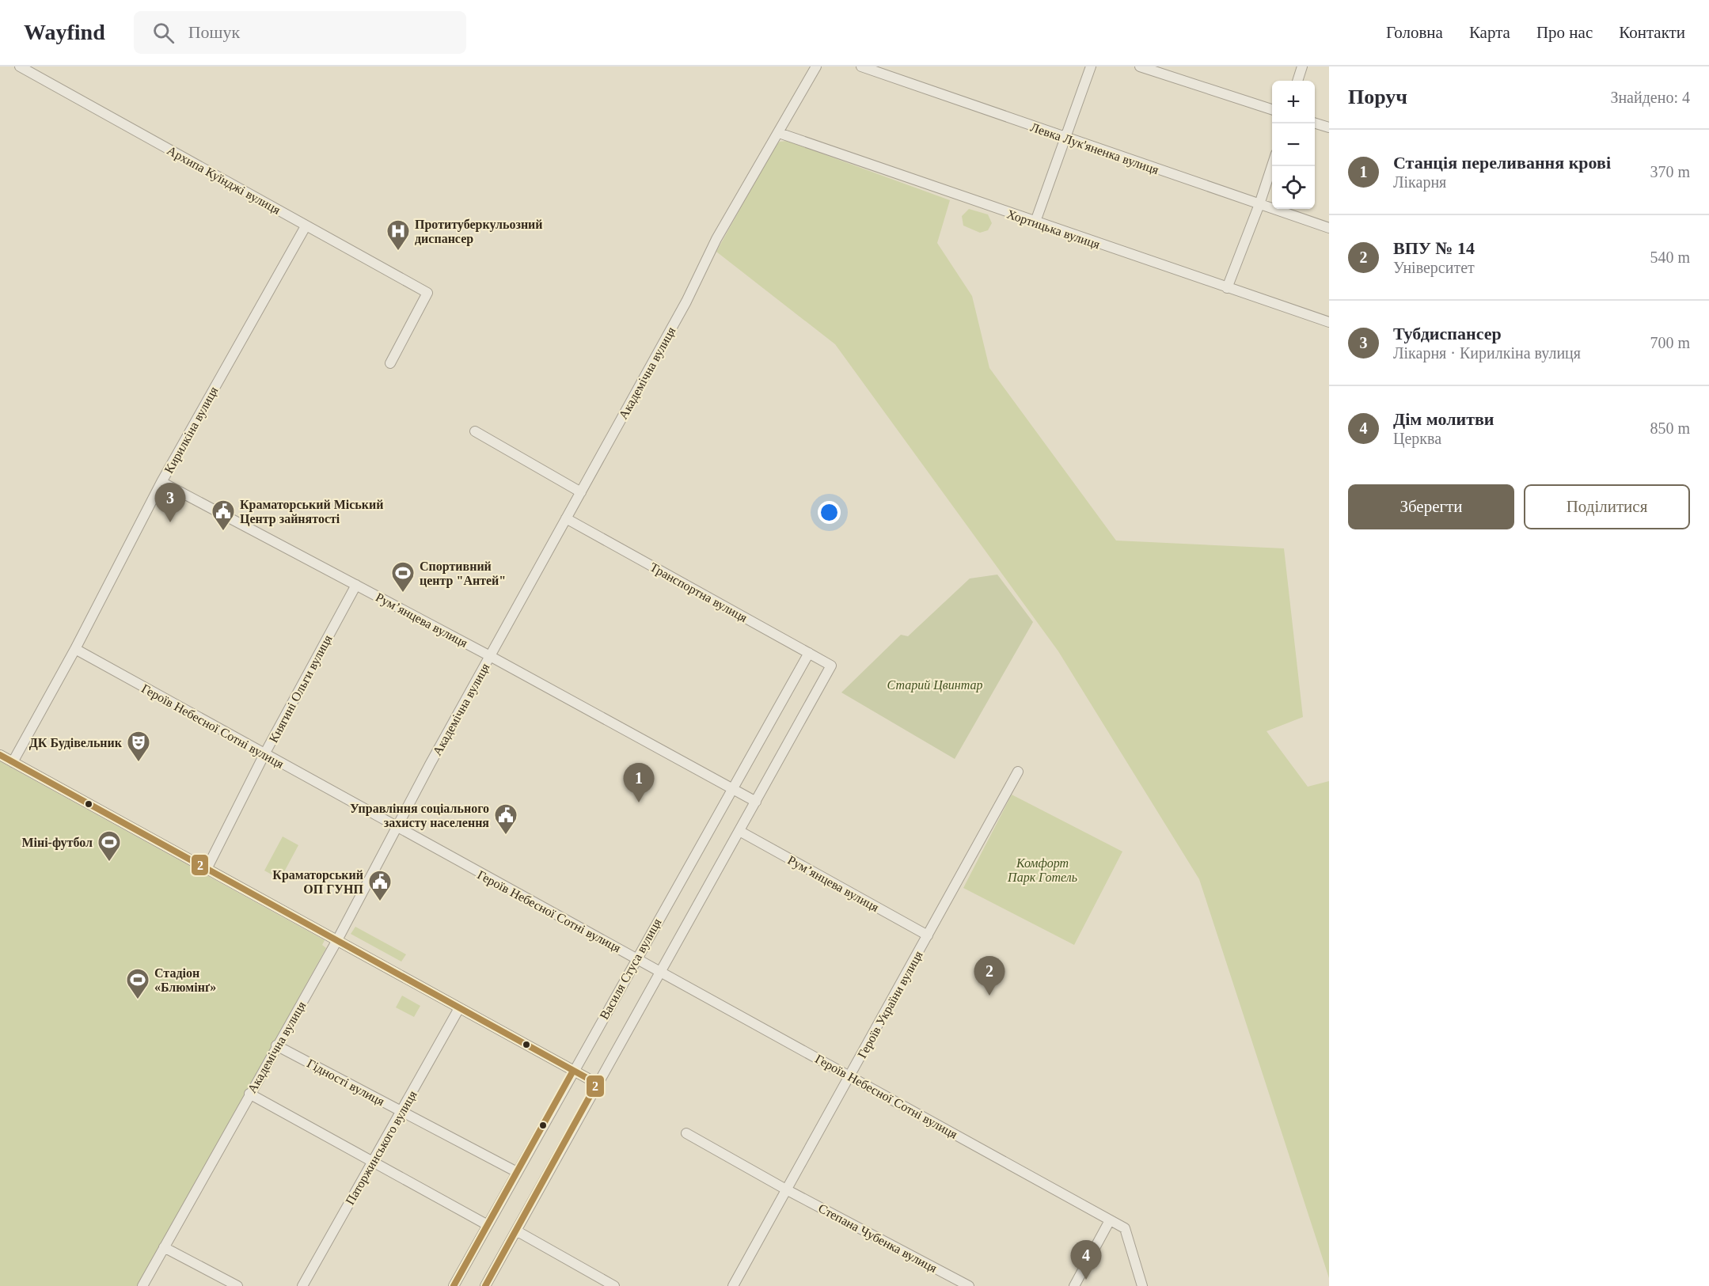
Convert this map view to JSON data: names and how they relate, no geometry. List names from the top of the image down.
{
  "streets": {
    "street": [
      "Левка Лук'яненка вулиця",
      "Архипа Куїнджі вулиця",
      "Хортицька вулиця",
      "Академічна вулиця",
      "Кирилкіна вулиця",
      "Транспортна вулиця",
      "Рум’янцева вулиця",
      "Княгині Ольги вулиця",
      "Героїв Небесної Сотні вулиця",
      "Василя Стуса вулиця",
      "Героїв України вулиця",
      "Гідності вулиця",
      "Паторжинського вулиця",
      "Степана Чубенка вулиця"
    ]
  },
  "crossings": [
    ["Архипа Куїнджі вулиця", "Кирилкіна вулиця"],
    ["Хортицька вулиця", "Академічна вулиця"],
    ["Академічна вулиця", "Транспортна вулиця"],
    ["Академічна вулиця", "Рум’янцева вулиця"],
    ["Академічна вулиця", "Героїв Небесної Сотні вулиця"],
    ["Академічна вулиця", "Гідності вулиця"],
    ["Кирилкіна вулиця", "Рум’янцева вулиця"],
    ["Кирилкіна вулиця", "Героїв Небесної Сотні вулиця"],
    ["Транспортна вулиця", "Рум’янцева вулиця"],
    ["Транспортна вулиця", "Василя Стуса вулиця"],
    ["Рум’янцева вулиця", "Княгині Ольги вулиця"],
    ["Рум’янцева вулиця", "Василя Стуса вулиця"],
    ["Рум’янцева вулиця", "Героїв України вулиця"],
    ["Княгині Ольги вулиця", "Героїв Небесної Сотні вулиця"],
    ["Героїв Небесної Сотні вулиця", "Василя Стуса вулиця"],
    ["Героїв Небесної Сотні вулиця", "Героїв України вулиця"],
    ["Василя Стуса вулиця", "Гідності вулиця"],
    ["Героїв України вулиця", "Степана Чубенка вулиця"],
    ["Гідності вулиця", "Паторжинського вулиця"]
  ],
  "parks": ["Старий Цвинтар", "Комфорт Парк Готель"],
  "places": {
    "hospital": ["Протитуберкульозний диспансер"],
    "public building": ["Краматорський Міський Центр зайнятості", "Управління соціального захисту населення", "Краматорський ОП ГУНП"],
    "sports": ["Спортивний центр \"Антей\"", "Міні-футбол", "Стадіон «Блюмінґ»"],
    "theatre": ["ДК Будівельник"]
  },
  "lines": ["transit line 2"],
  "page": {
    "header": "Wayfind",
    "search": "Пошук",
    "nav": [
      "Головна",
      "Карта",
      "Про нас",
      "Контакти"
    ],
    "heading": ["Поруч", "Знайдено: 4"],
    "map_buttons": ["+", "−"],
    "list": [
      {
        "mark": "1",
        "name": "Станція переливання крові",
        "note": "Лікарня",
        "value": "370 m"
      },
      {
        "mark": "2",
        "name": "ВПУ № 14",
        "note": "Університет",
        "value": "540 m"
      },
      {
        "mark": "3",
        "name": "Тубдиспансер",
        "note": "Лікарня · Кирилкіна вулиця",
        "value": "700 m"
      },
      {
        "mark": "4",
        "name": "Дім молитви",
        "note": "Церква",
        "value": "850 m"
      }
    ],
    "buttons": ["Зберегти", "Поділитися"],
    "pins": [
      "3",
      "1",
      "2",
      "4"
    ]
  }
}
